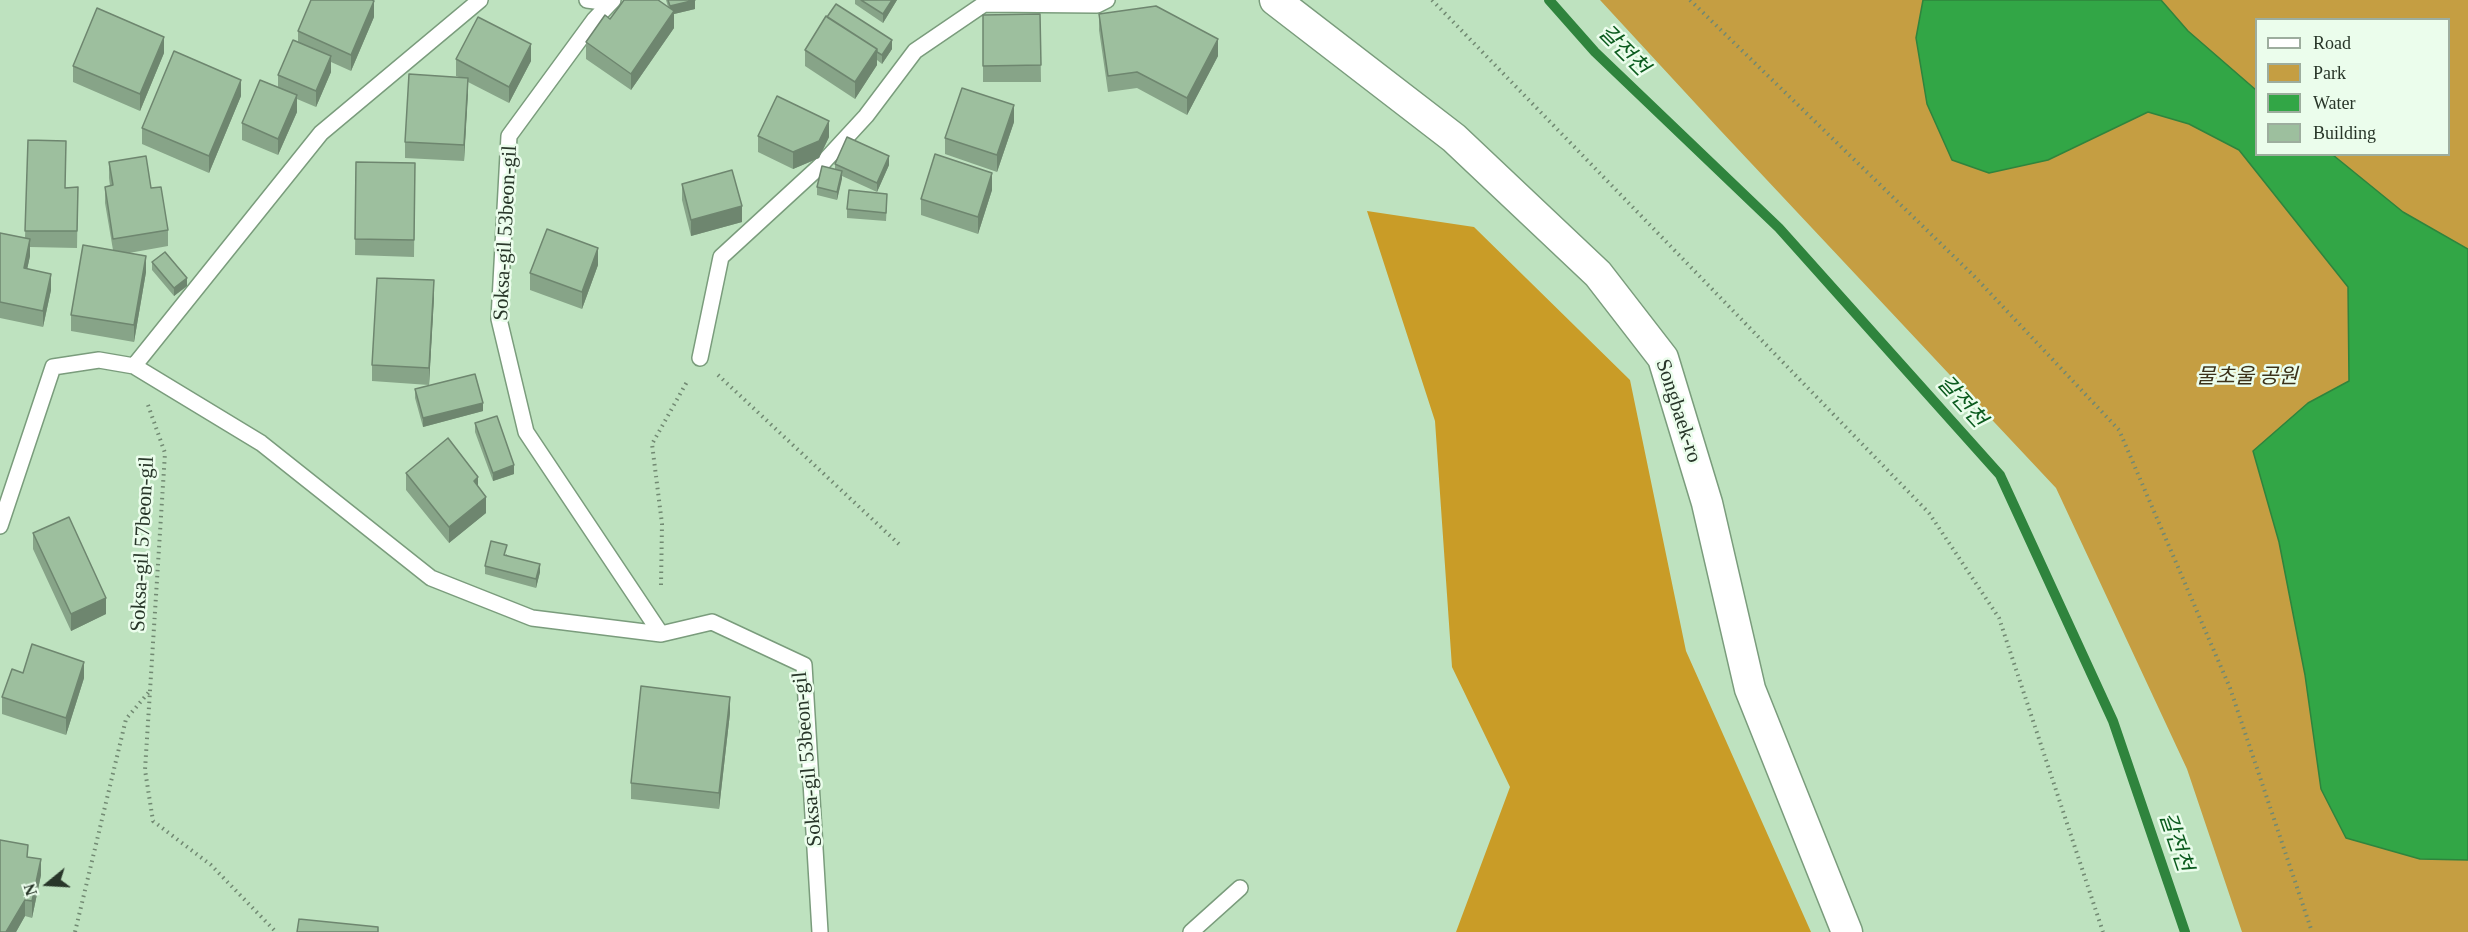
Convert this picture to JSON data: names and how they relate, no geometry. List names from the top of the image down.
{
  "streets": {
    "street": ["Songbaek-ro"],
    "lane": ["Soksa-gil 53beon-gil"],
    "path": ["Soksa-gil 57beon-gil"]
  },
  "crossings": [
    ["Soksa-gil 53beon-gil", "Soksa-gil 57beon-gil"]
  ],
  "water": ["갈전천"],
  "parks": ["물초울 공원"],
  "legend": [
    "Road",
    "Park",
    "Water",
    "Building"
  ],
  "north": "left"
}
